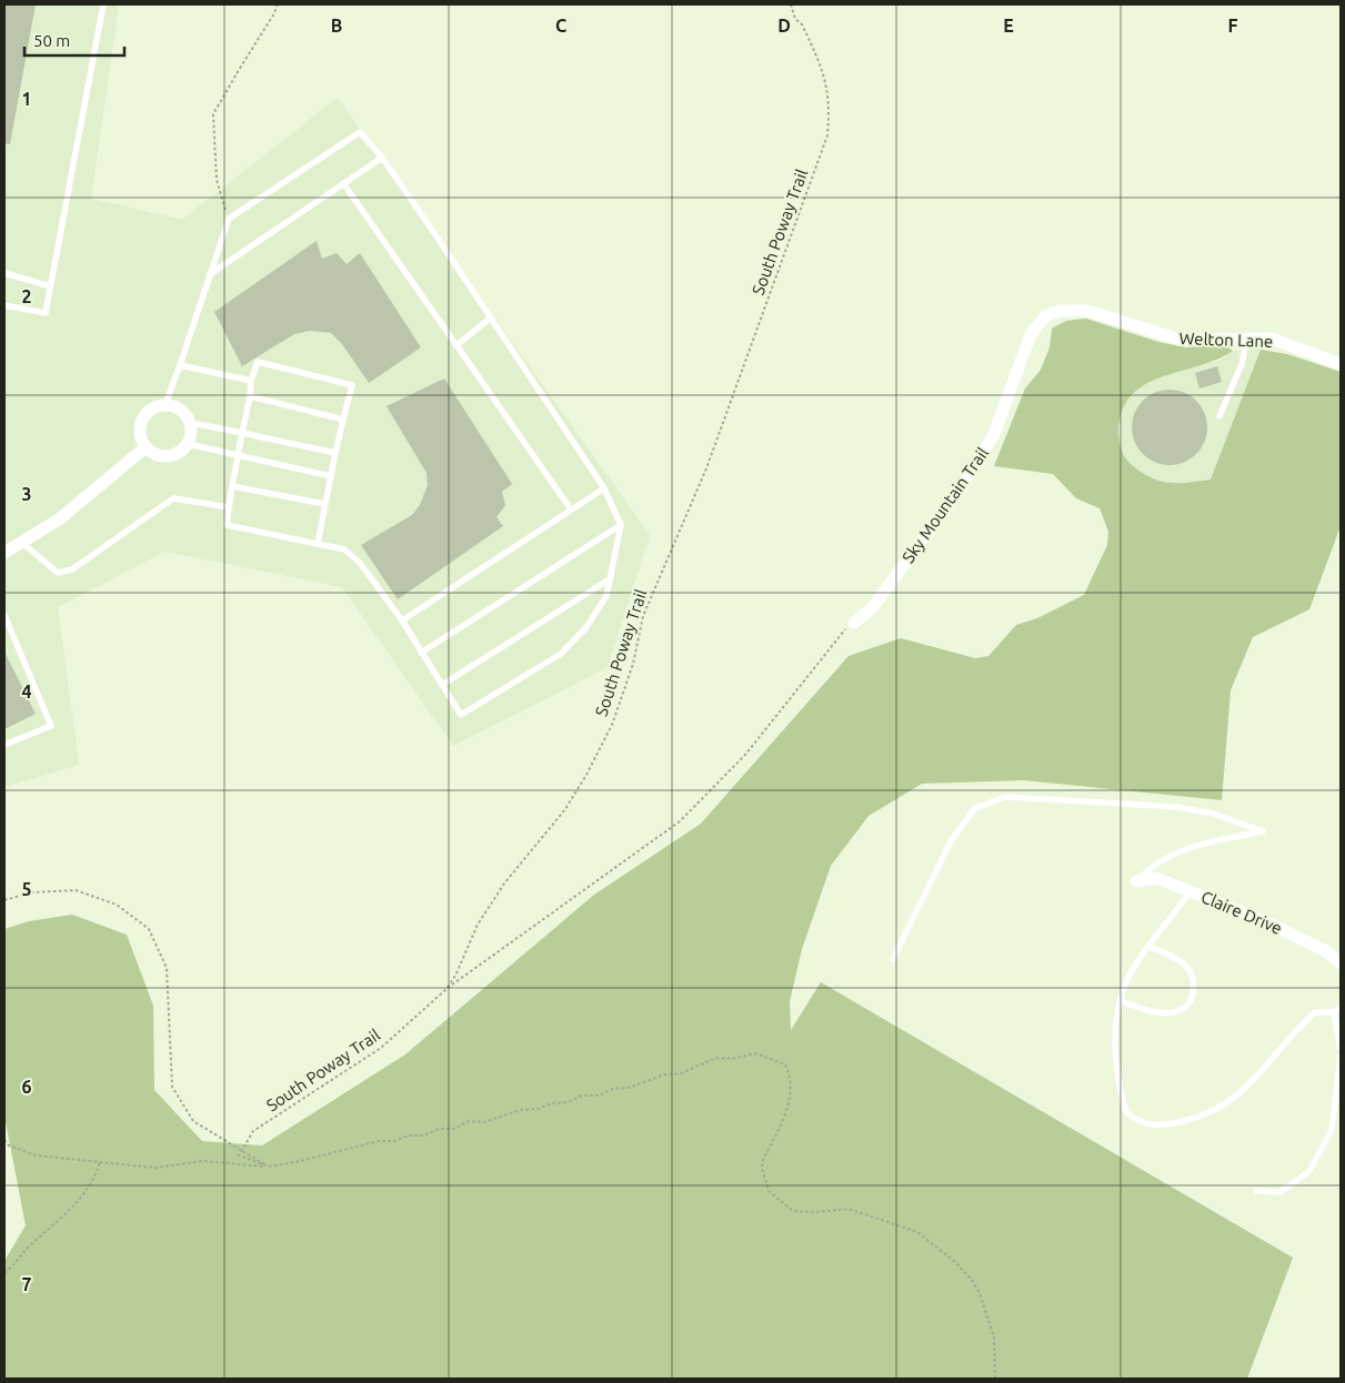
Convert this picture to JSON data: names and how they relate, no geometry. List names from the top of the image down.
{
  "streets": {
    "street": ["Welton Lane", "Sky Mountain Trail", "Claire Drive"],
    "path": ["South Poway Trail"]
  },
  "crossings": [
    ["Welton Lane", "Sky Mountain Trail"]
  ],
  "scale_bar": "50 m",
  "grid": {
    "columns": [
      "B",
      "C",
      "D",
      "E",
      "F"
    ],
    "rows": [
      "1",
      "2",
      "3",
      "4",
      "5",
      "6",
      "7"
    ]
  }
}
